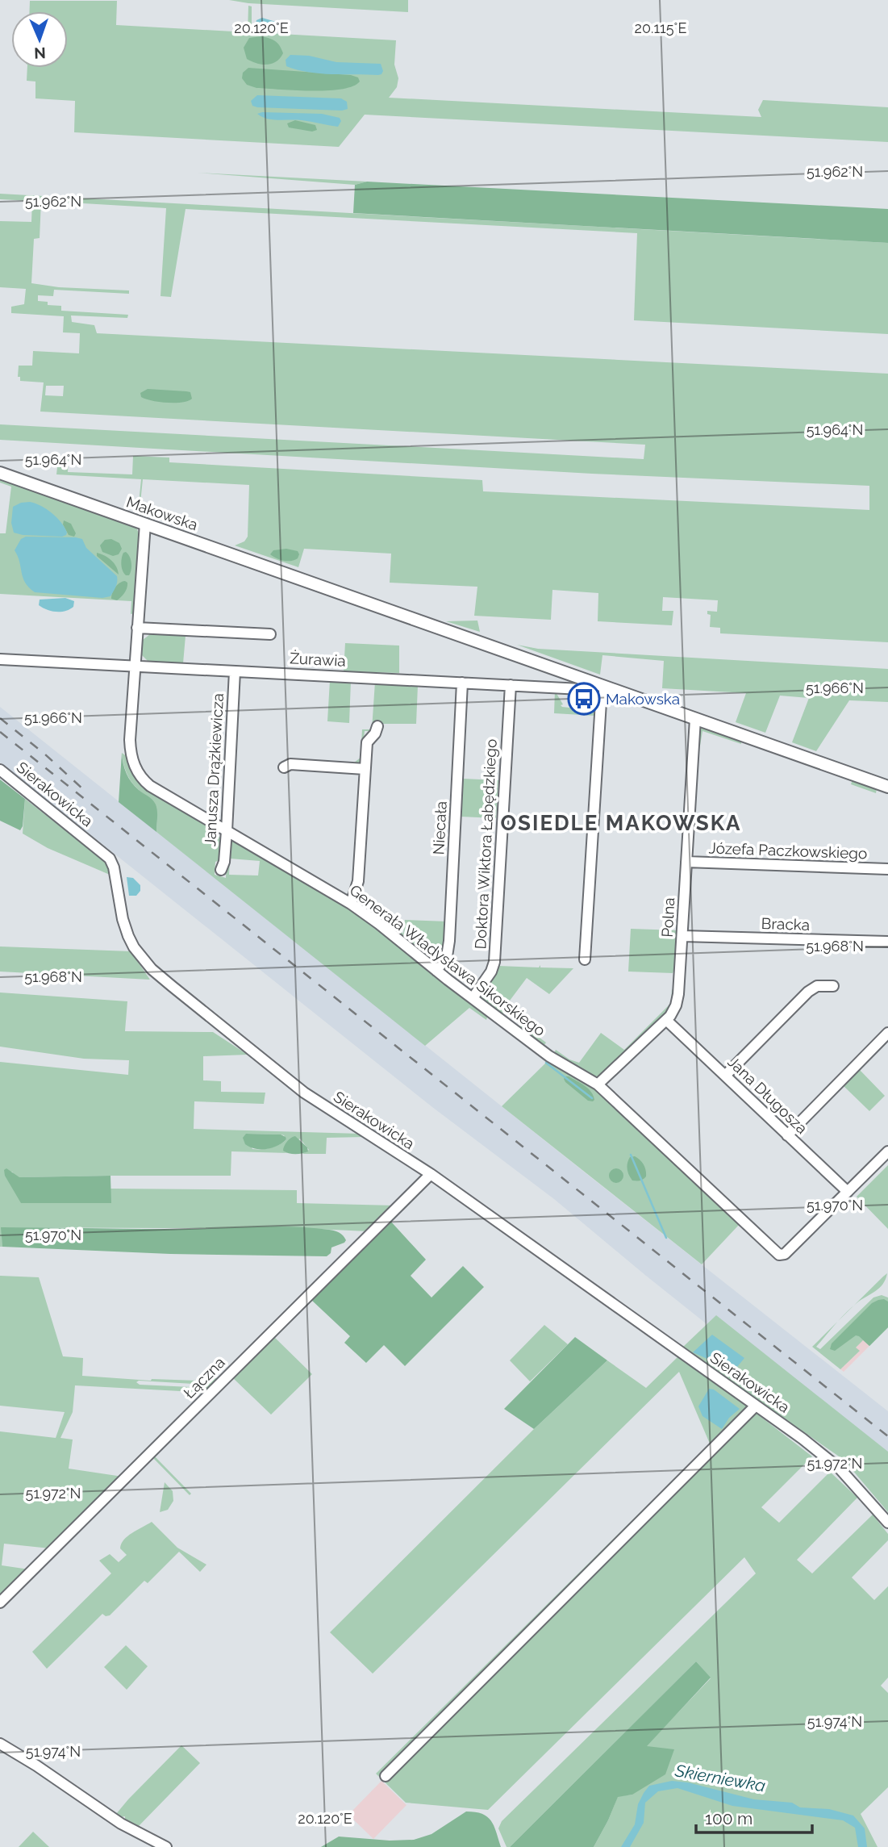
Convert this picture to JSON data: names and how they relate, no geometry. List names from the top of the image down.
{
  "streets": {
    "street": [
      "Makowska",
      "Żurawia",
      "Janusza Drążkiewicza",
      "Sierakowicka",
      "Niecała",
      "Doktora Wiktora Łabędzkiego",
      "Józefa Paczkowskiego",
      "Polna",
      "Bracka",
      "Generała Władysława Sikorskiego",
      "Jana Długosza",
      "Łączna"
    ]
  },
  "crossings": [
    ["Makowska", "Żurawia"],
    ["Makowska", "Polna"],
    ["Makowska", "Generała Władysława Sikorskiego"],
    ["Żurawia", "Janusza Drążkiewicza"],
    ["Żurawia", "Niecała"],
    ["Żurawia", "Doktora Wiktora Łabędzkiego"],
    ["Żurawia", "Generała Władysława Sikorskiego"],
    ["Janusza Drążkiewicza", "Generała Władysława Sikorskiego"],
    ["Sierakowicka", "Łączna"],
    ["Niecała", "Generała Władysława Sikorskiego"],
    ["Doktora Wiktora Łabędzkiego", "Generała Władysława Sikorskiego"],
    ["Józefa Paczkowskiego", "Polna"],
    ["Polna", "Bracka"],
    ["Polna", "Generała Władysława Sikorskiego"],
    ["Polna", "Jana Długosza"],
    ["Generała Władysława Sikorskiego", "Jana Długosza"]
  ],
  "districts": ["OSIEDLE MAKOWSKA"],
  "water": ["Skierniewka"],
  "places": {
    "bus stop": ["Makowska"]
  },
  "scale_bar": "100 m",
  "north": "bottom",
  "coordinates": [
    "20.120°E",
    "20.115°E",
    "51.962°N",
    "51.964°N",
    "51.966°N",
    "51.968°N",
    "51.970°N",
    "51.972°N",
    "51.974°N"
  ]
}
